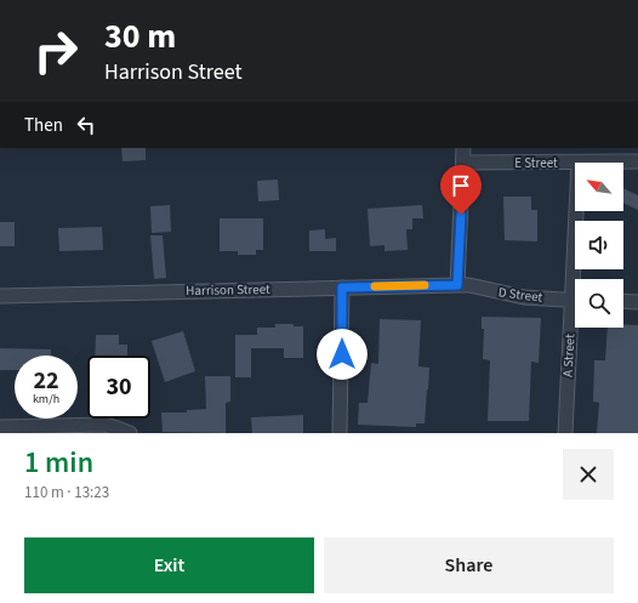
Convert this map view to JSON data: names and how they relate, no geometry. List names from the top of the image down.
{
  "streets": {
    "street": [
      "E Street",
      "Harrison Street",
      "D Street",
      "A Street"
    ]
  },
  "crossings": [
    ["Harrison Street", "D Street"]
  ],
  "north": "top left",
  "page": {
    "turn": ["30 m", "Harrison Street"],
    "then": "Then",
    "speed": "22 km/h",
    "limit": "30",
    "heading": ["1 min", "110 m · 13:23"],
    "buttons": ["Exit", "Share"]
  }
}
